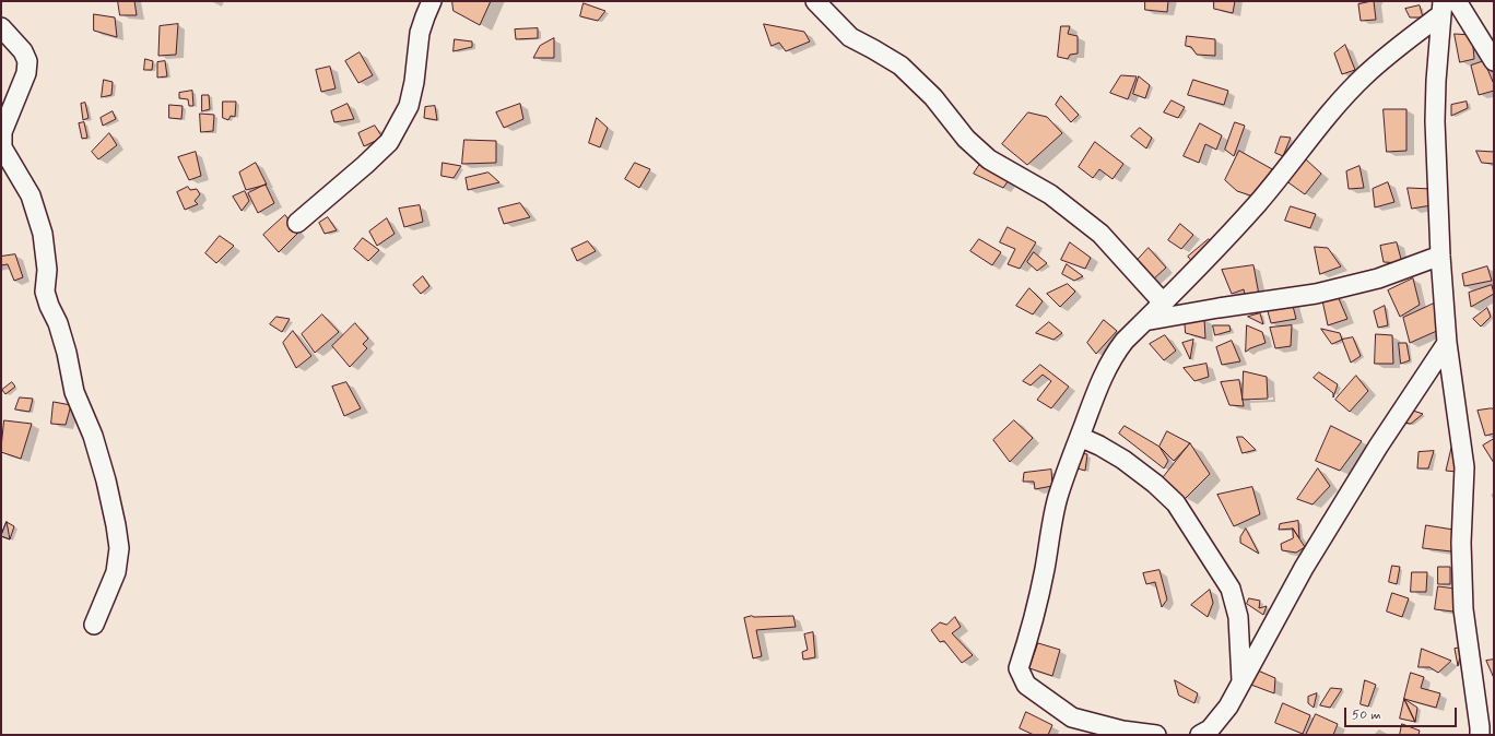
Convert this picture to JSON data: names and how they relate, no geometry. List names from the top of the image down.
{
  "scale_bar": "50 m"
}
